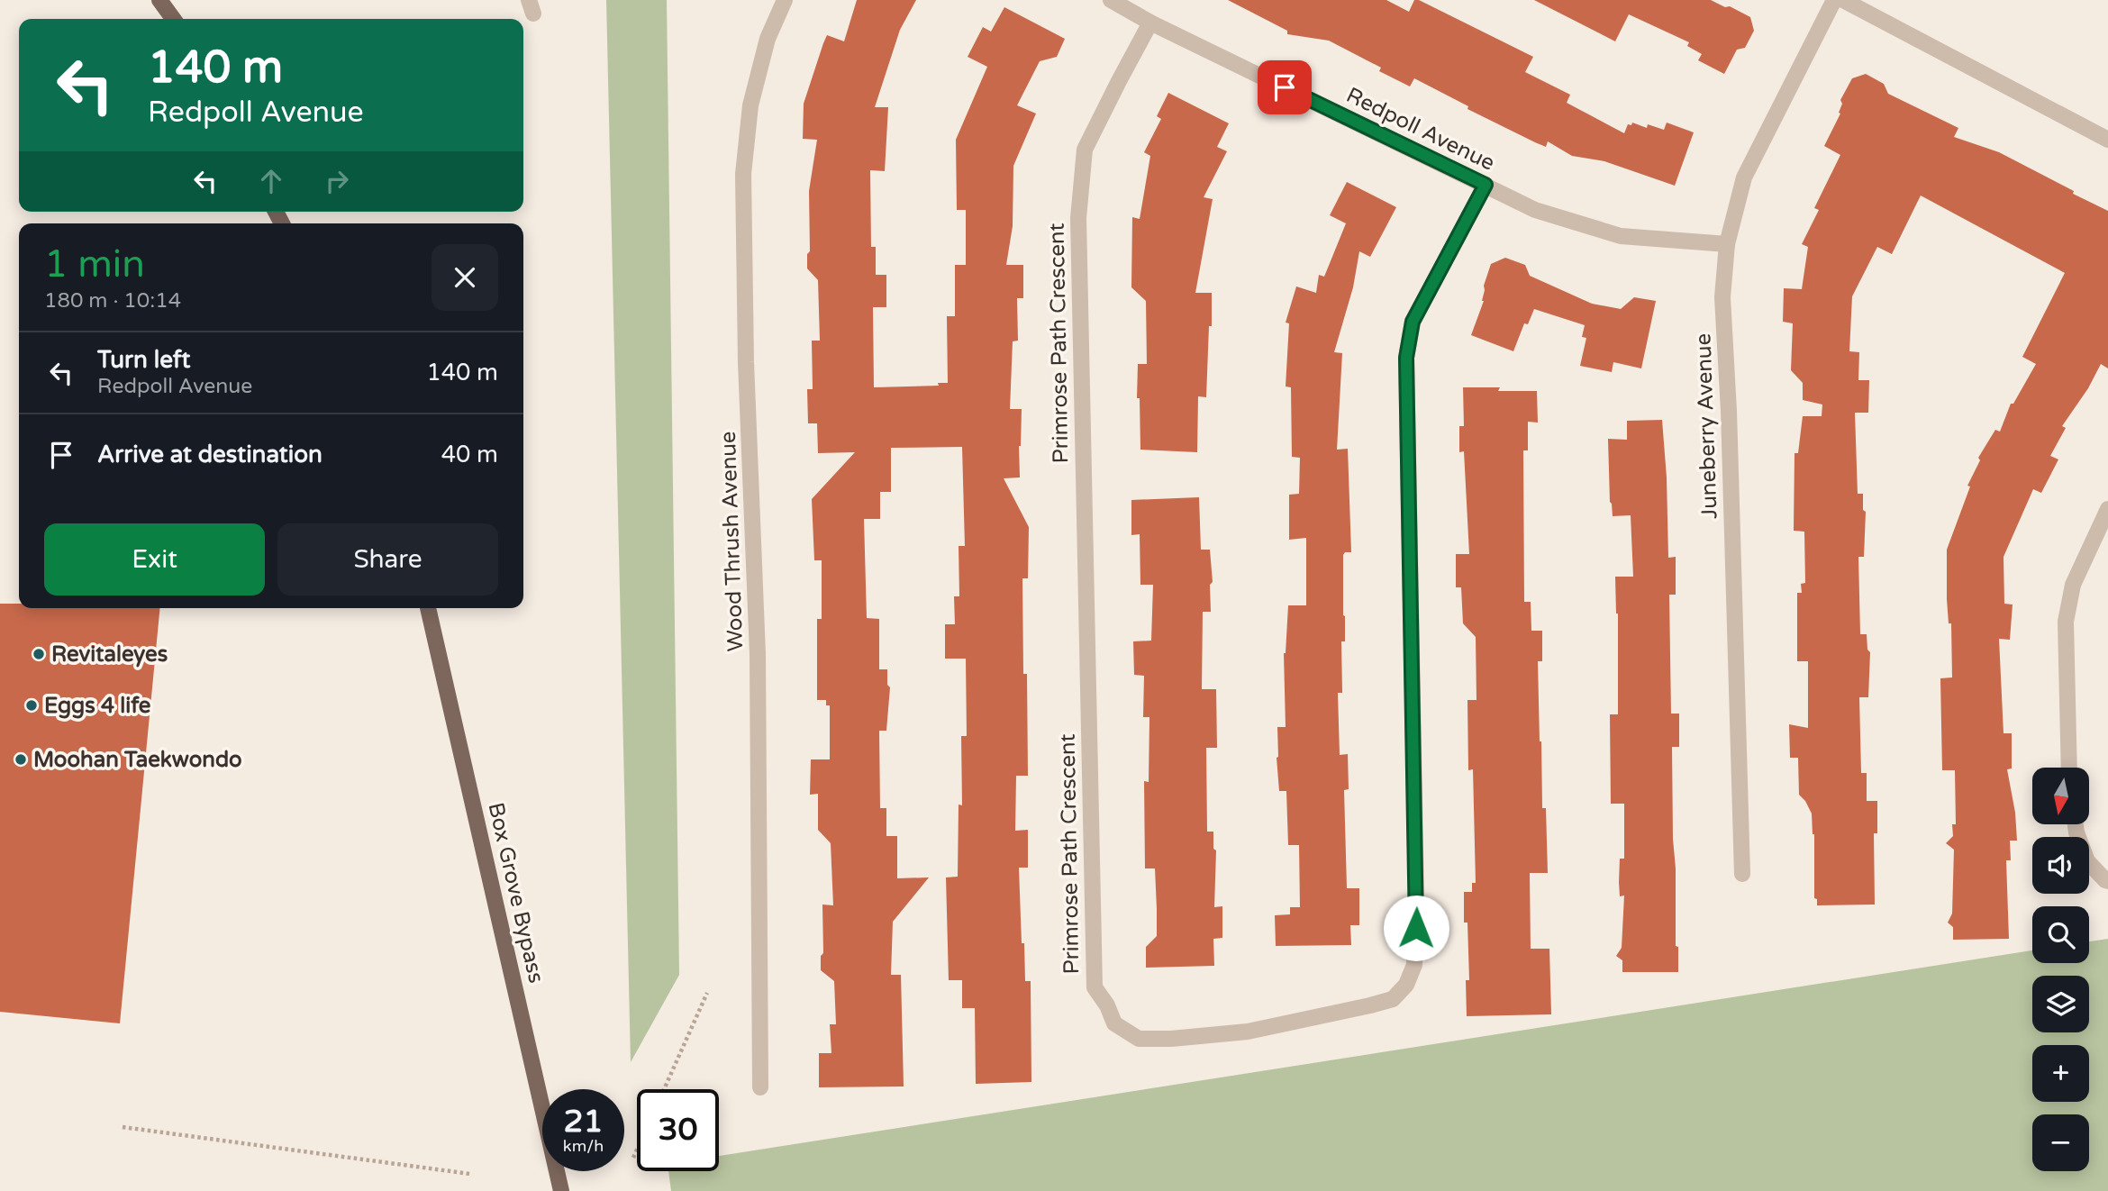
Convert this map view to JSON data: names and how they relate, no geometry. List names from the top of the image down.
{
  "streets": {
    "main road": ["Box Grove Bypass"],
    "street": [
      "Redpoll Avenue",
      "Primrose Path Crescent",
      "Juneberry Avenue",
      "Wood Thrush Avenue"
    ]
  },
  "crossings": [
    ["Redpoll Avenue", "Primrose Path Crescent"],
    ["Redpoll Avenue", "Juneberry Avenue"]
  ],
  "places": ["Revitaleyes", "Eggs 4 life", "Moohan Taekwondo"],
  "north": "bottom",
  "page": {
    "turn": ["140 m", "Redpoll Avenue"],
    "heading": ["1 min", "180 m · 10:14"],
    "list": [
      {
        "name": "Turn left",
        "note": "Redpoll Avenue",
        "value": "140 m"
      },
      {
        "name": "Arrive at destination",
        "value": "40 m"
      }
    ],
    "buttons": ["Exit", "Share"],
    "map_buttons": ["+", "−"],
    "speed": "21 km/h",
    "limit": "30"
  }
}
